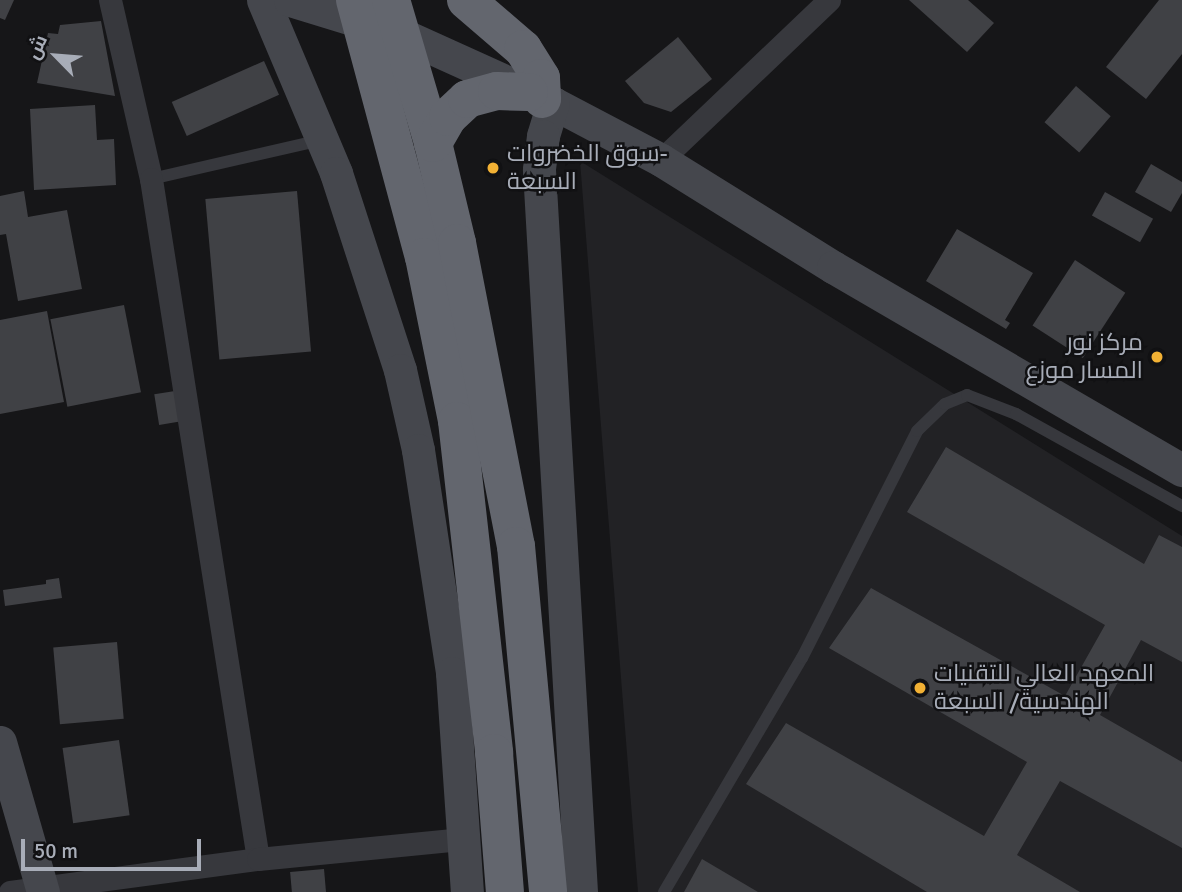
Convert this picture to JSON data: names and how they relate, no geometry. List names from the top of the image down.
{
  "places": ["سوق الخضروات- السبعة", "مركز نور المسار موزع", "المعهد العالي للتقنيات الهندسية/ السبعة"],
  "scale_bar": "50 m",
  "north": "top left"
}
